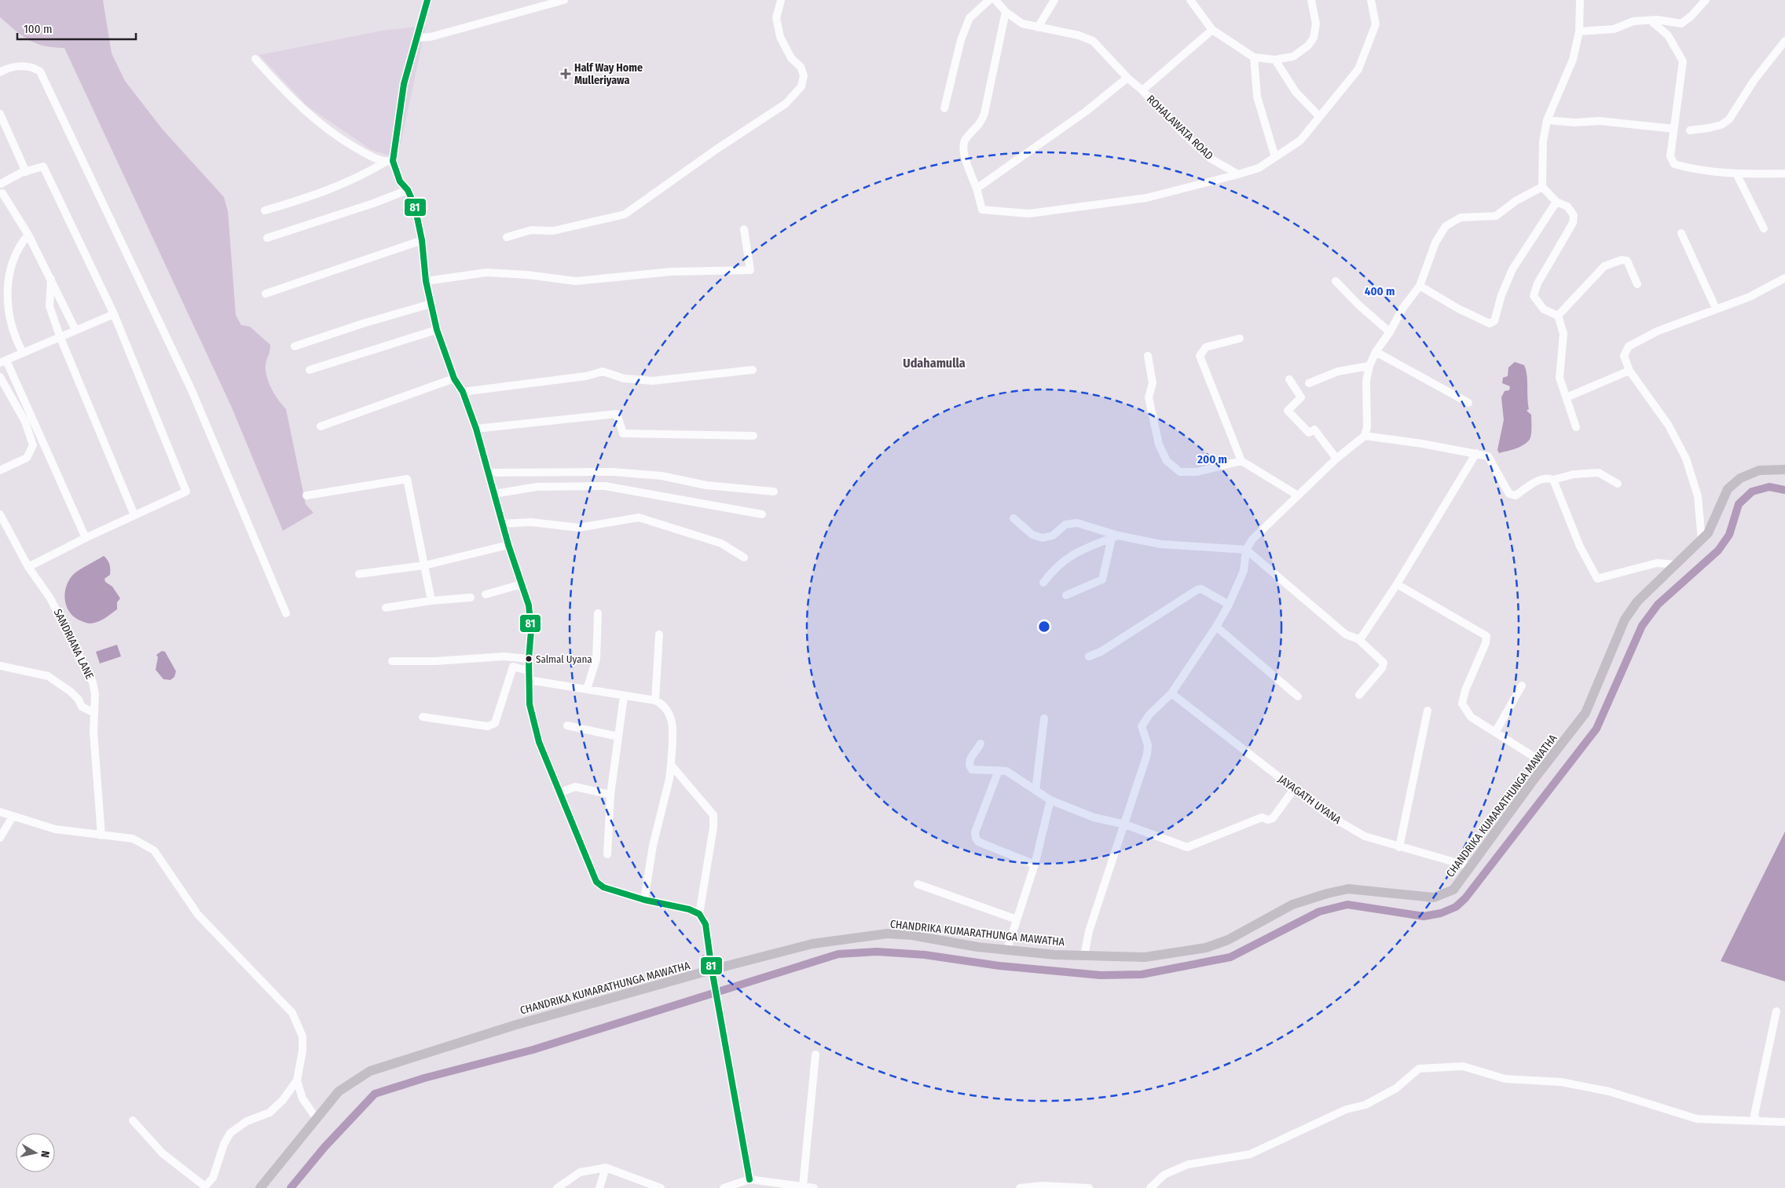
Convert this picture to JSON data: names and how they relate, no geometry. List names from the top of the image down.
{
  "streets": {
    "main road": ["CHANDRIKA KUMARATHUNGA MAWATHA"],
    "street": ["ROHALAWATA ROAD", "SANDRIANA LANE", "JAYAGATH UYANA"]
  },
  "crossings": [
    ["JAYAGATH UYANA", "CHANDRIKA KUMARATHUNGA MAWATHA"]
  ],
  "districts": ["Udahamulla"],
  "places": {
    "health": ["Half Way Home Mulleriyawa"],
    "other": ["Salmal Uyana"]
  },
  "lines": ["transit line 81"],
  "scale_bar": "100 m",
  "north": "right",
  "rings": ["400 m", "200 m"]
}
